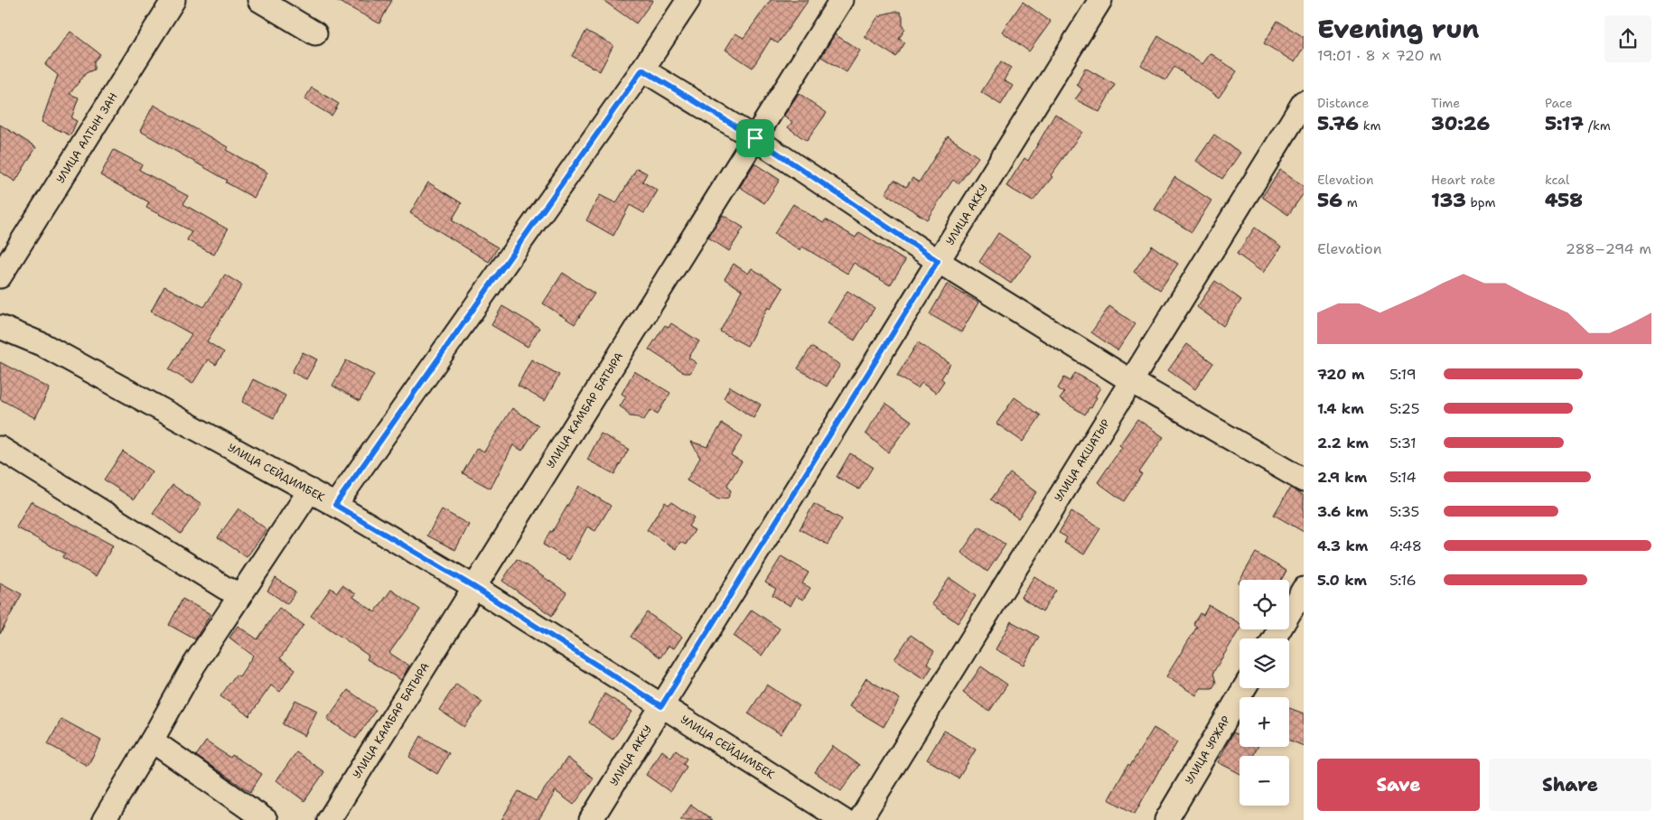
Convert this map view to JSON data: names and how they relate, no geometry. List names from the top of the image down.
{
  "streets": {
    "street": [
      "УЛИЦА АЛТЫН ЗАН",
      "УЛИЦА АККУ",
      "УЛИЦА КАМБАР БАТЫРА",
      "УЛИЦА АКШАТЫР",
      "УЛИЦА СЕЙДИМБЕК",
      "УЛИЦА УРЖАР"
    ]
  },
  "crossings": [
    ["УЛИЦА АККУ", "УЛИЦА СЕЙДИМБЕК"],
    ["УЛИЦА КАМБАР БАТЫРА", "УЛИЦА СЕЙДИМБЕК"]
  ],
  "page": {
    "heading": ["Evening run", "19:01 · 8 × 720 m"],
    "stats": [
      ["Distance", "5.76 km"],
      ["Time", "30:26"],
      ["Pace", "5:17 /km"],
      ["Elevation", "56 m"],
      ["Heart rate", "133 bpm"],
      ["kcal", "458"]
    ],
    "chart": ["Elevation", "288–294 m"],
    "list": [
      {
        "name": "720 m",
        "note": "5:19"
      },
      {
        "name": "1.4 km",
        "note": "5:25"
      },
      {
        "name": "2.2 km",
        "note": "5:31"
      },
      {
        "name": "2.9 km",
        "note": "5:14"
      },
      {
        "name": "3.6 km",
        "note": "5:35"
      },
      {
        "name": "4.3 km",
        "note": "4:48"
      },
      {
        "name": "5.0 km",
        "note": "5:16"
      }
    ],
    "map_buttons": ["+", "−"],
    "buttons": ["Save", "Share"]
  }
}
